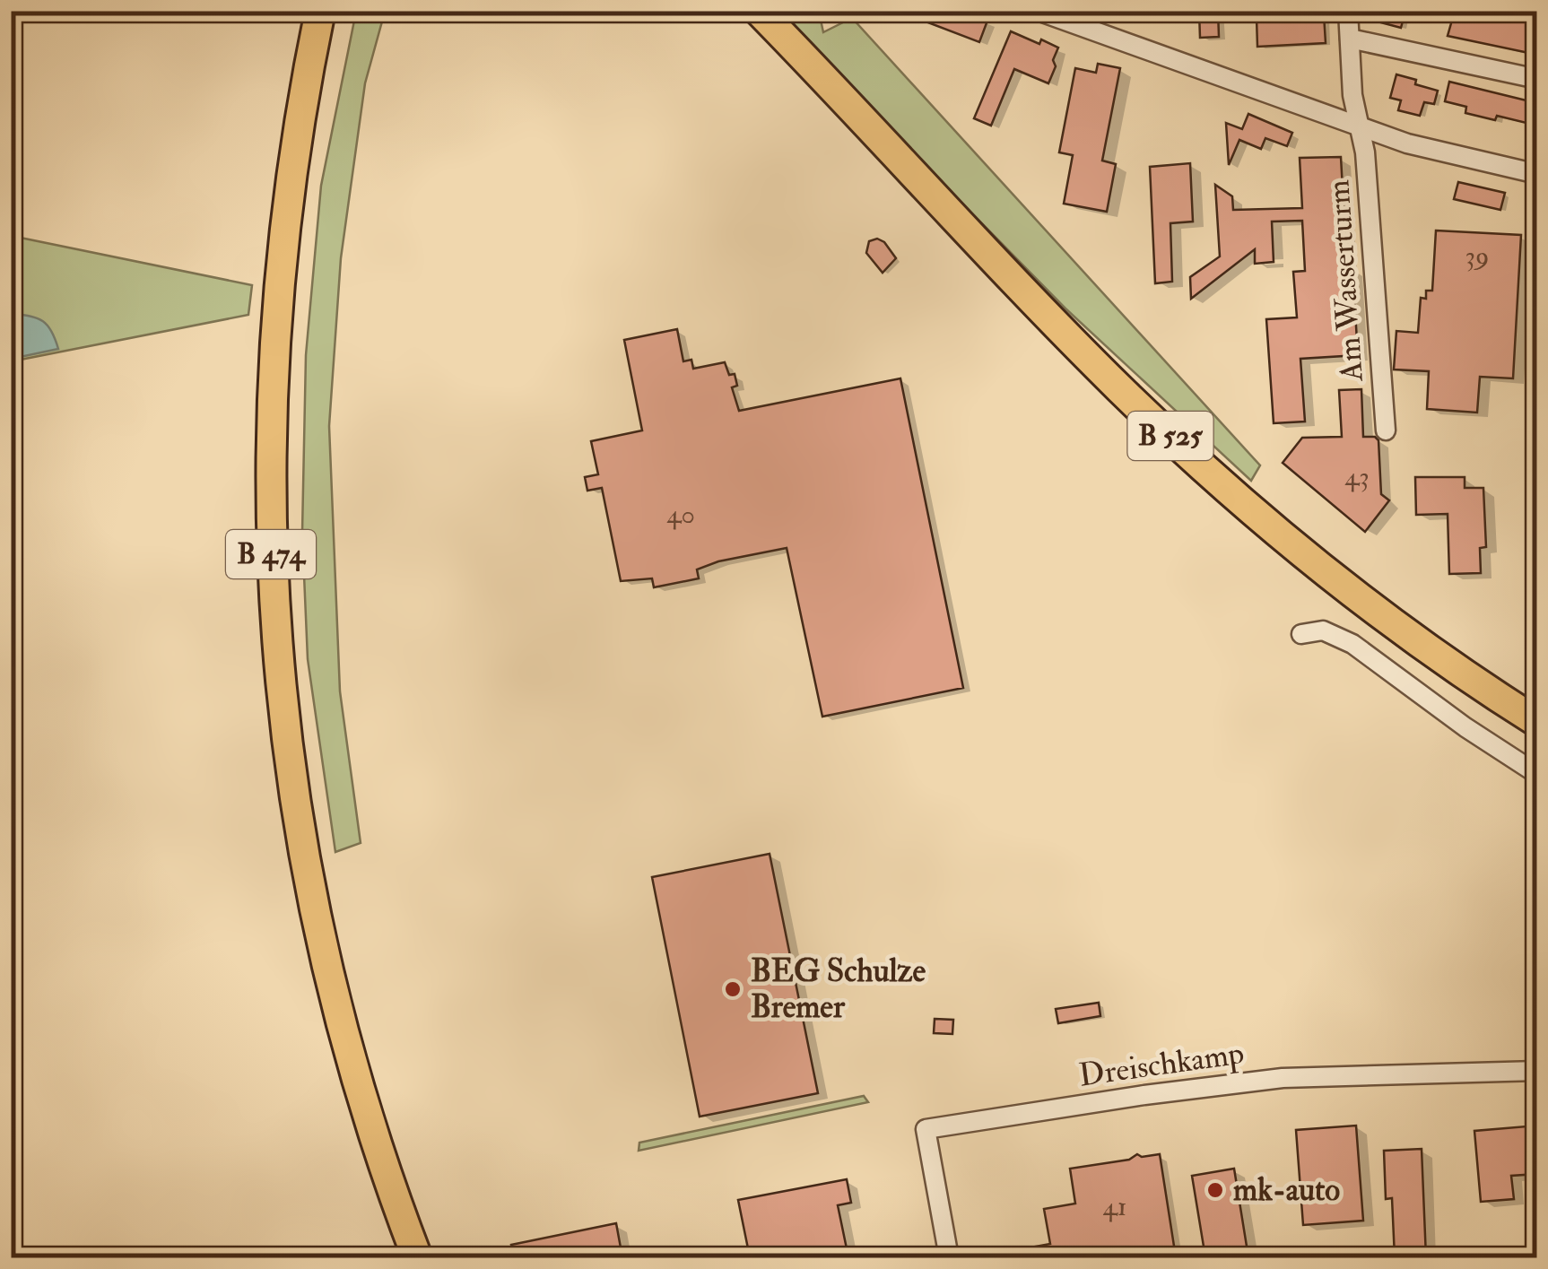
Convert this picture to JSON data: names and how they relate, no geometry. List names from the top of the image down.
{
  "streets": {
    "main road": ["B 525", "B 474"],
    "street": ["Am Wasserturm", "Dreischkamp"]
  },
  "places": ["BEG Schulze Bremer", "mk-auto"],
  "house_numbers": [
    "39",
    "43",
    "40",
    "41"
  ]
}
